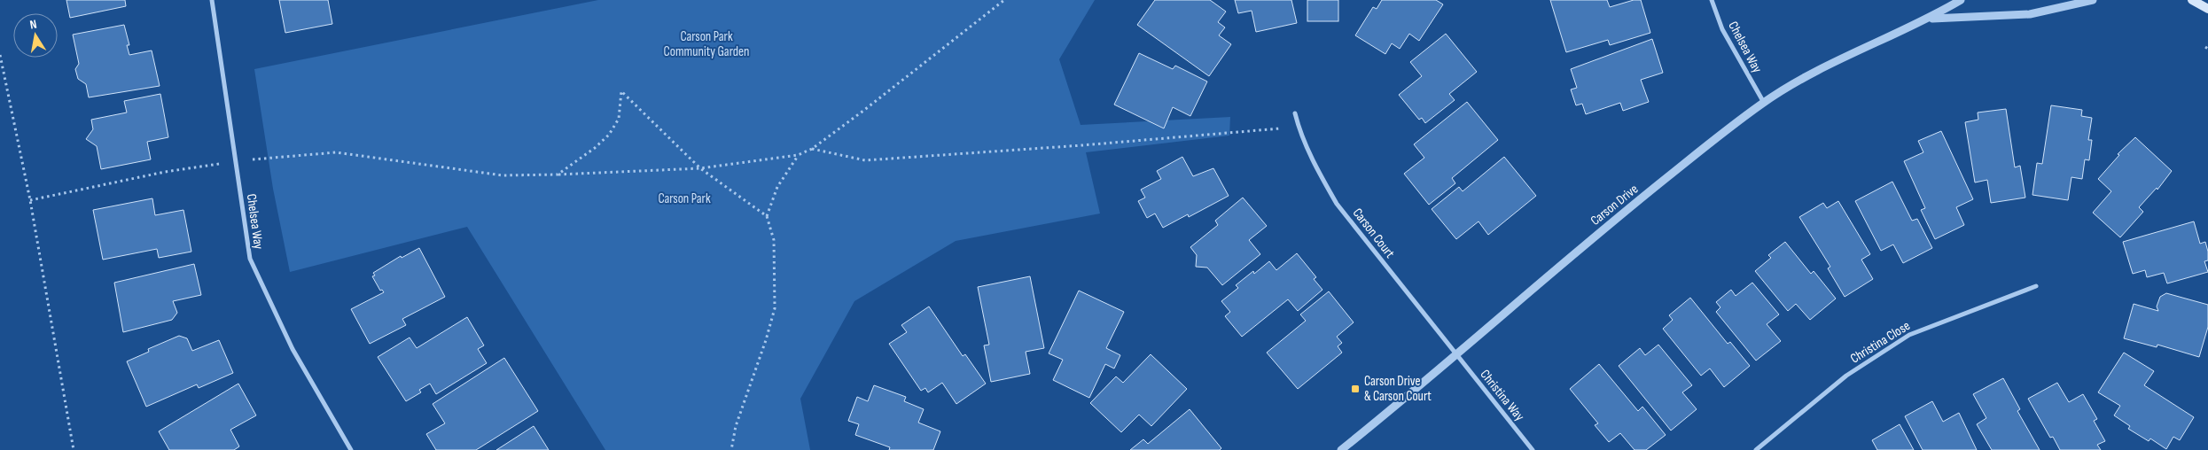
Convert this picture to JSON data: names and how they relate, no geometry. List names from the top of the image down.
{
  "streets": {
    "street": [
      "Chelsea Way",
      "Carson Drive",
      "Carson Court",
      "Christina Close",
      "Christina Way"
    ]
  },
  "crossings": [
    ["Chelsea Way", "Carson Drive"],
    ["Carson Drive", "Carson Court"],
    ["Carson Drive", "Christina Way"],
    ["Carson Court", "Christina Way"]
  ],
  "parks": ["Carson Park Community Garden", "Carson Park"],
  "places": {
    "transit": ["Carson Drive & Carson Court"]
  },
  "north": "top"
}
